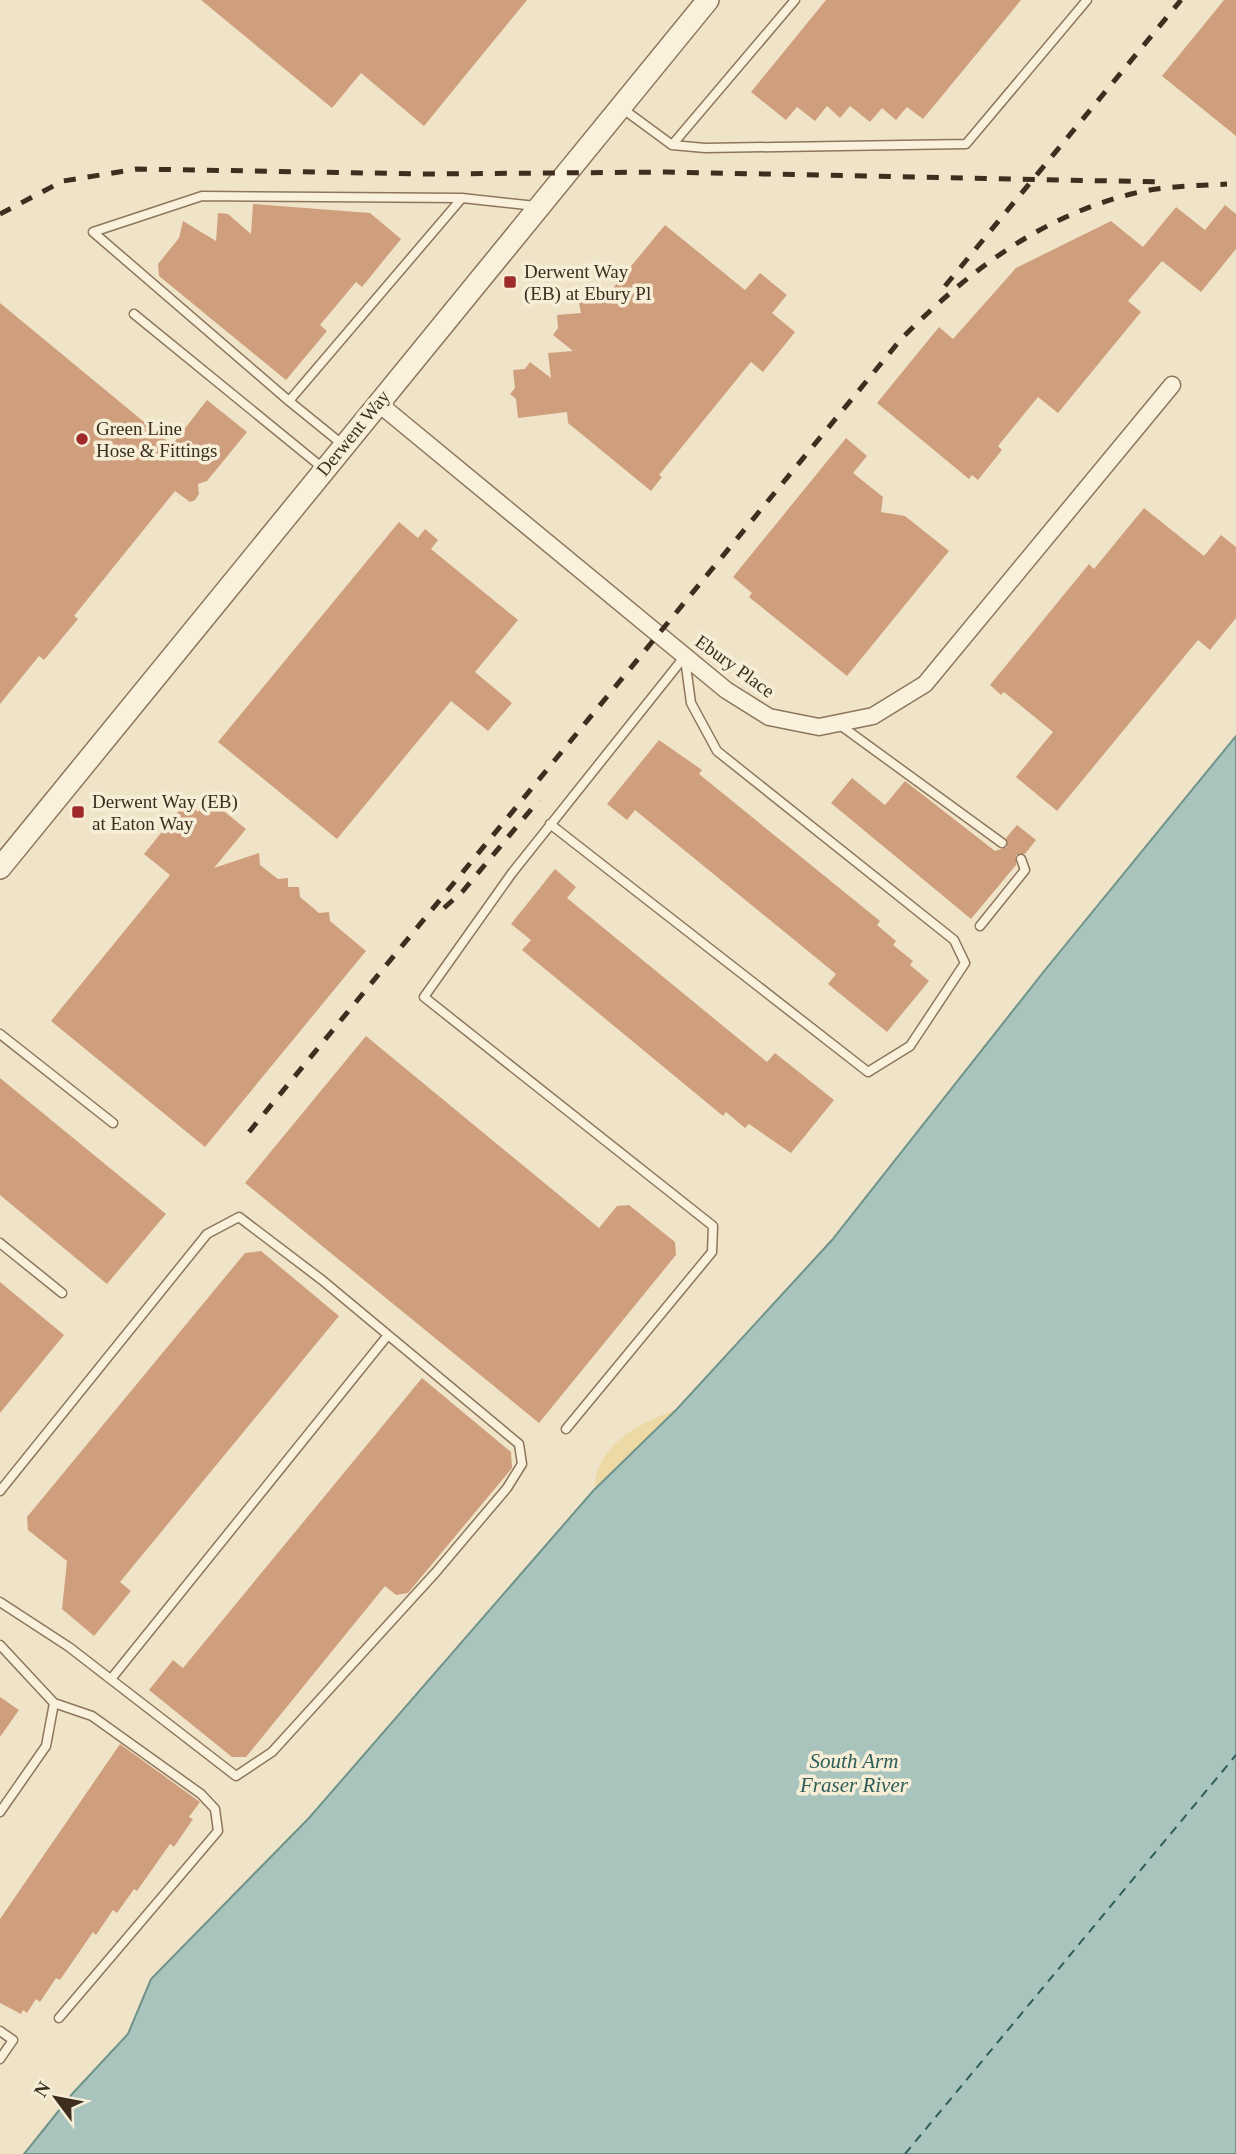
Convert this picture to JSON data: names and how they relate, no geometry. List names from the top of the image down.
{
  "streets": {
    "street": ["Derwent Way", "Ebury Place"]
  },
  "crossings": [
    ["Derwent Way", "Ebury Place"]
  ],
  "water": ["South Arm Fraser River"],
  "places": {
    "transit": ["Derwent Way (EB) at Ebury Pl", "Derwent Way (EB) at Eaton Way"],
    "other": ["Green Line Hose & Fittings"]
  },
  "north": "top left"
}
